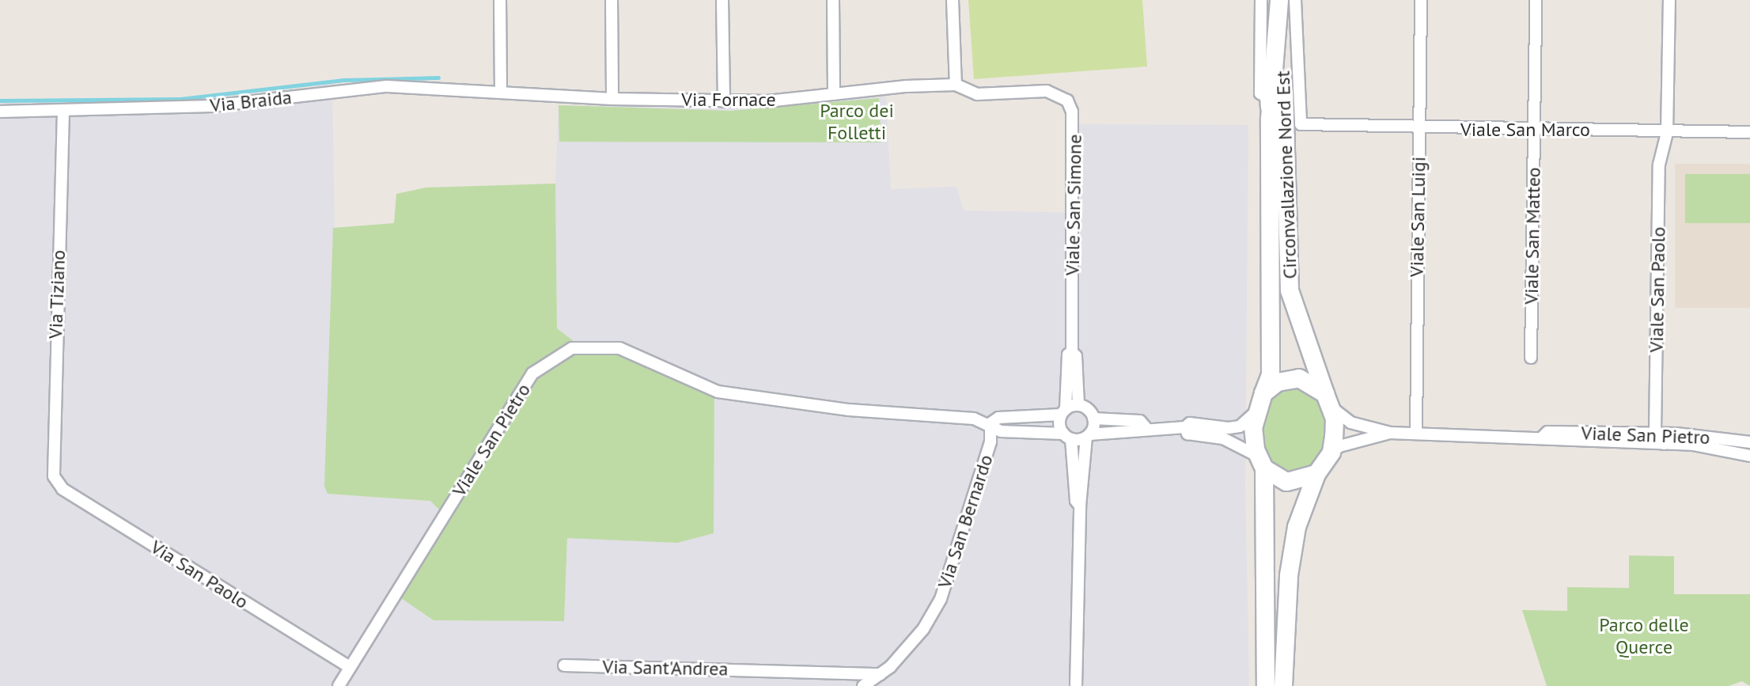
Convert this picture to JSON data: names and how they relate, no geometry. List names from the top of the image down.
{
  "streets": {
    "main road": ["Circonvallazione Nord Est"],
    "street": [
      "Via Fornace",
      "Via Braida",
      "Viale San Marco",
      "Viale San Simone",
      "Viale San Luigi",
      "Viale San Matteo",
      "Viale San Paolo",
      "Via Tiziano",
      "Viale San Pietro",
      "Via San Bernardo",
      "Via San Paolo",
      "Via Sant'Andrea"
    ]
  },
  "crossings": [
    ["Via Fornace", "Via Braida"],
    ["Via Fornace", "Viale San Simone"],
    ["Via Braida", "Via Tiziano"],
    ["Viale San Marco", "Circonvallazione Nord Est"],
    ["Viale San Marco", "Viale San Luigi"],
    ["Viale San Marco", "Viale San Matteo"],
    ["Viale San Marco", "Viale San Paolo"],
    ["Viale San Simone", "Viale San Pietro"],
    ["Viale San Luigi", "Viale San Pietro"],
    ["Viale San Paolo", "Viale San Pietro"],
    ["Via Tiziano", "Via San Paolo"],
    ["Viale San Pietro", "Via San Bernardo"],
    ["Viale San Pietro", "Via San Paolo"],
    ["Via San Bernardo", "Via Sant'Andrea"]
  ],
  "parks": ["Parco dei Folletti", "Parco delle Querce"]
}
